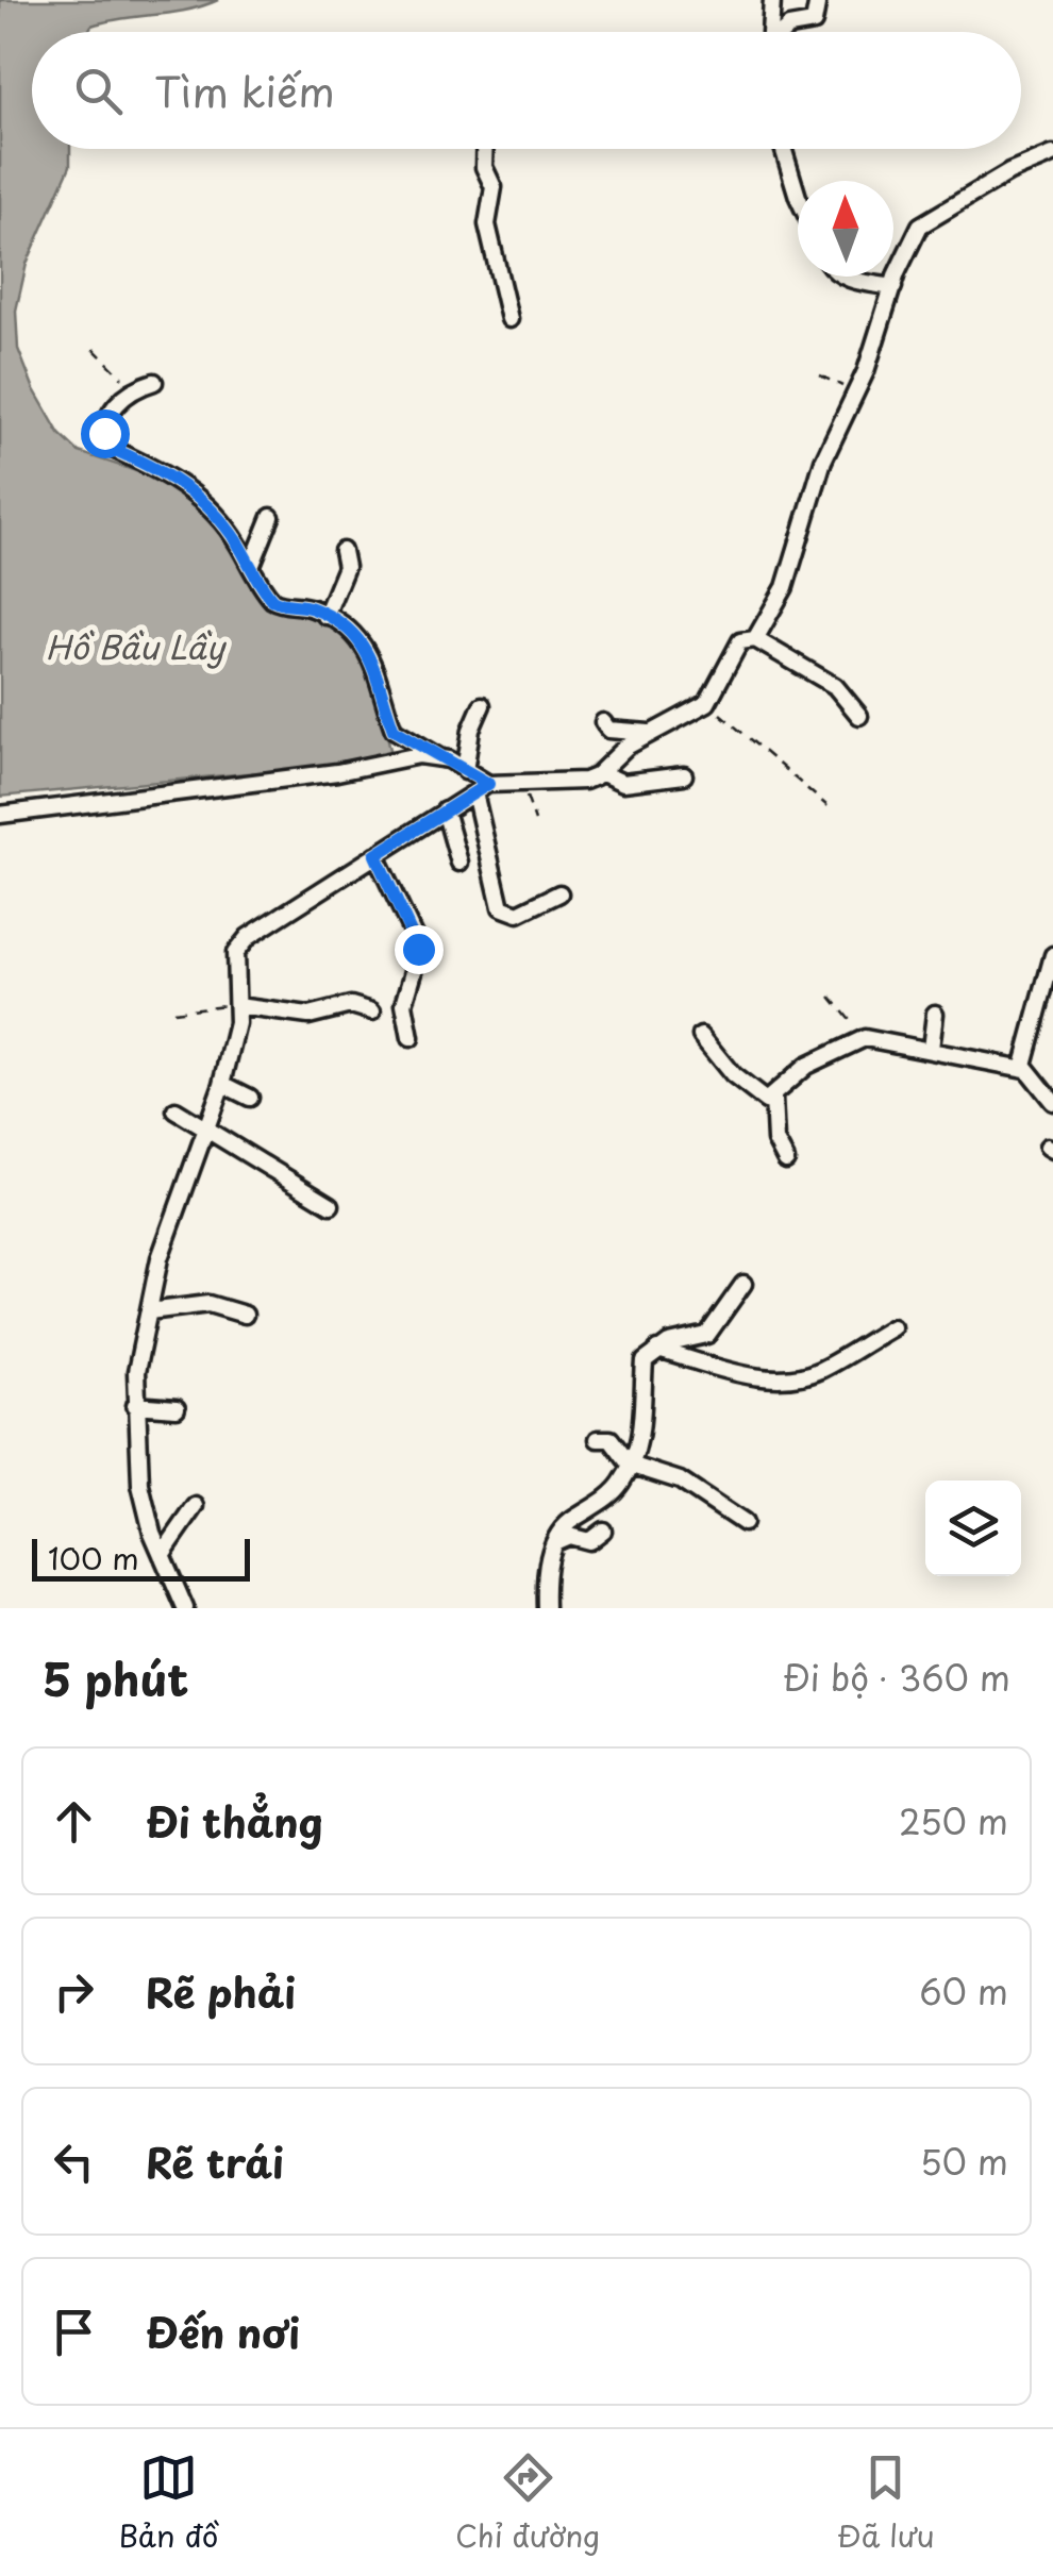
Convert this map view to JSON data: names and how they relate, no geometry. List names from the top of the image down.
{
  "water": ["Hồ Bầu Lầy"],
  "scale_bar": "100 m",
  "north": "top",
  "page": {
    "search": "Tìm kiếm",
    "scale": "100 m",
    "heading": ["5 phút", "Đi bộ · 360 m"],
    "list": [
      ["Đi thẳng", "250 m"],
      ["Rẽ phải", "60 m"],
      ["Rẽ trái", "50 m"],
      "Đến nơi"
    ],
    "nav": ["Bản đồ", "Chỉ đường", "Đã lưu"]
  }
}
